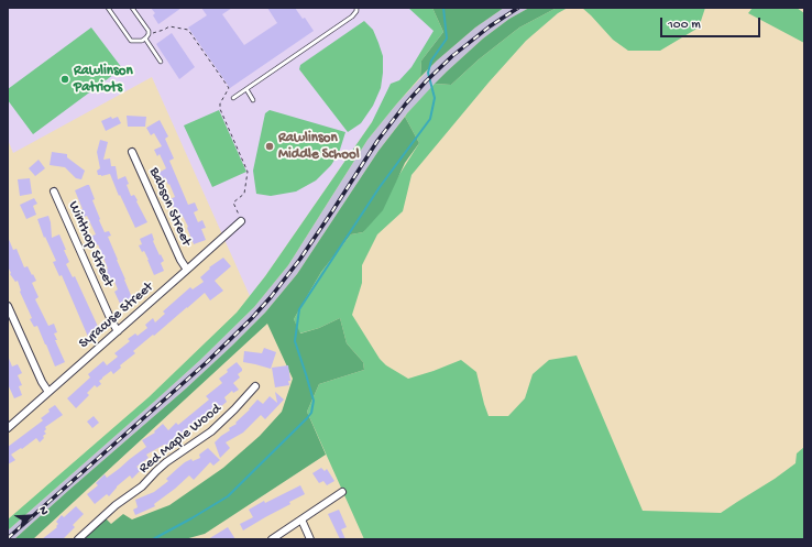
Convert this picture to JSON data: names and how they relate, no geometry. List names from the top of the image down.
{
  "streets": {
    "street": [
      "Babson Street",
      "Winthop Street",
      "Syracuse Street",
      "Red Maple Wood"
    ]
  },
  "crossings": [
    ["Babson Street", "Syracuse Street"],
    ["Winthop Street", "Syracuse Street"]
  ],
  "places": ["Rawlinson Patriots", "Rawlinson Middle School"],
  "scale_bar": "100 m",
  "north": "top right"
}
